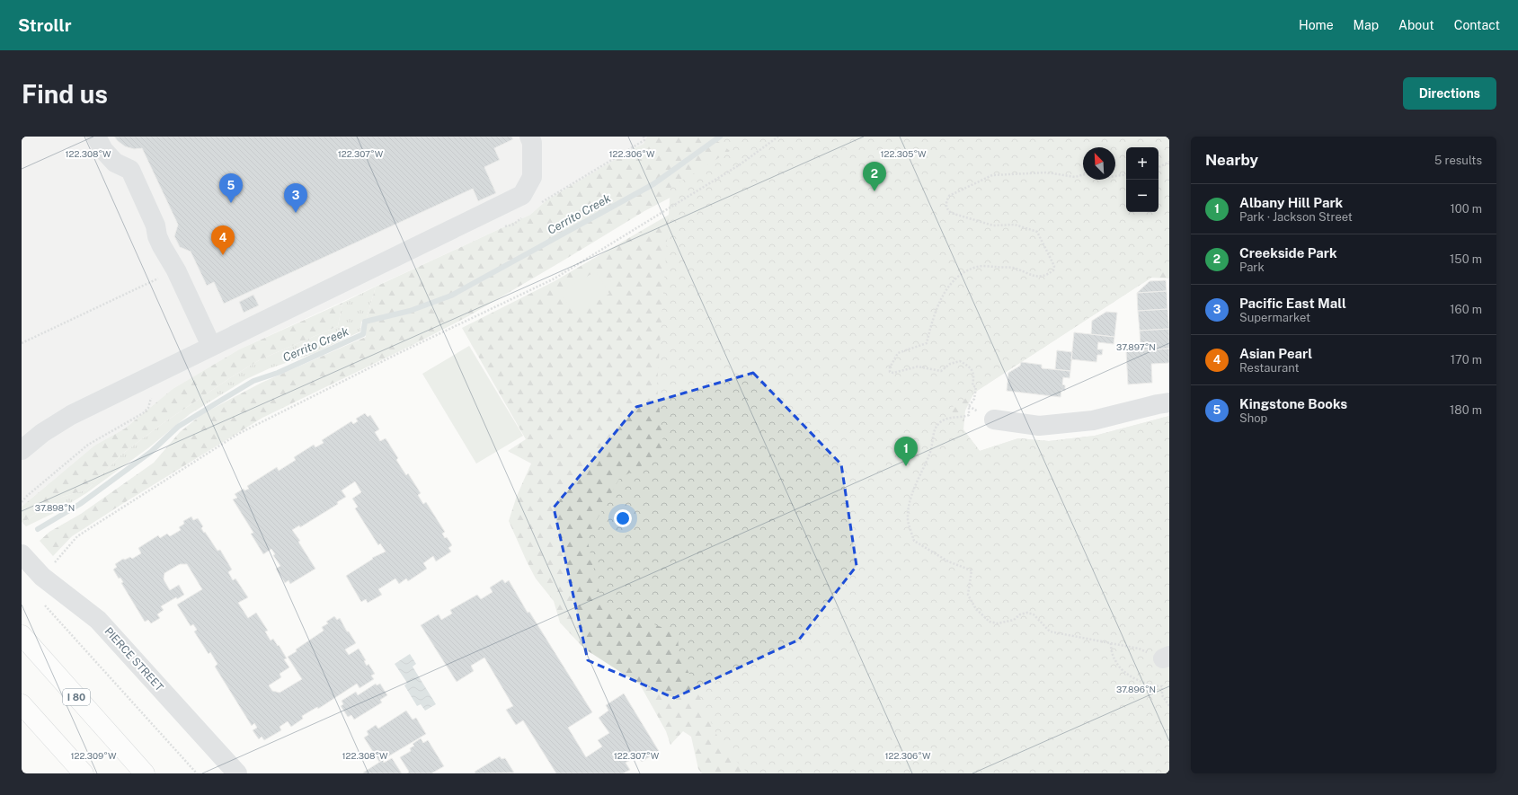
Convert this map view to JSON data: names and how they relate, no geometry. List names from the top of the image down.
{
  "streets": {
    "highway": ["I 80"],
    "street": ["PIERCE STREET"]
  },
  "water": ["Cerrito Creek"],
  "north": "top left",
  "page": {
    "header": "Strollr",
    "nav": [
      "Home",
      "Map",
      "About",
      "Contact"
    ],
    "buttons": "Directions",
    "title": "Find us",
    "heading": ["Nearby", "5 results"],
    "map_buttons": ["+", "−"],
    "pins": [
      "2",
      "5",
      "3",
      "4",
      "1"
    ],
    "list": [
      {
        "mark": "1",
        "name": "Albany Hill Park",
        "note": "Park · Jackson Street",
        "value": "100 m"
      },
      {
        "mark": "2",
        "name": "Creekside Park",
        "note": "Park",
        "value": "150 m"
      },
      {
        "mark": "3",
        "name": "Pacific East Mall",
        "note": "Supermarket",
        "value": "160 m"
      },
      {
        "mark": "4",
        "name": "Asian Pearl",
        "note": "Restaurant",
        "value": "170 m"
      },
      {
        "mark": "5",
        "name": "Kingstone Books",
        "note": "Shop",
        "value": "180 m"
      }
    ]
  },
  "coordinates": [
    "122.308°W",
    "122.307°W",
    "122.306°W",
    "122.305°W",
    "37.897°N",
    "37.898°N",
    "37.896°N",
    "122.309°W"
  ]
}
